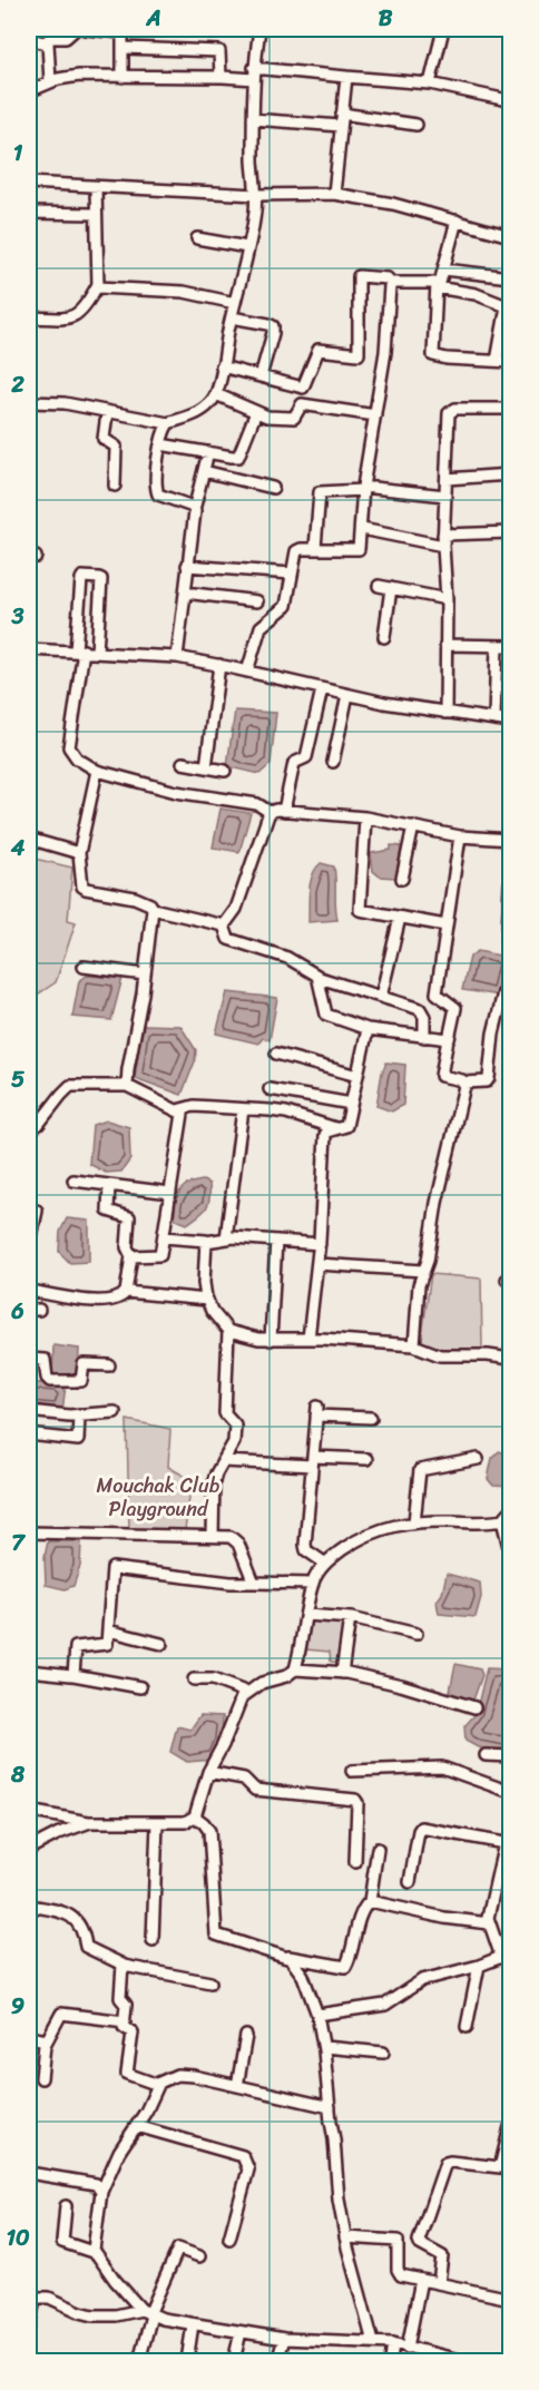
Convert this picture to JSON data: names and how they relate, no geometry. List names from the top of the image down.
{
  "parks": ["Mouchak Club Playground"],
  "grid": {
    "columns": ["A", "B"],
    "rows": [
      "1",
      "2",
      "3",
      "4",
      "5",
      "6",
      "7",
      "8",
      "9",
      "10"
    ]
  }
}
